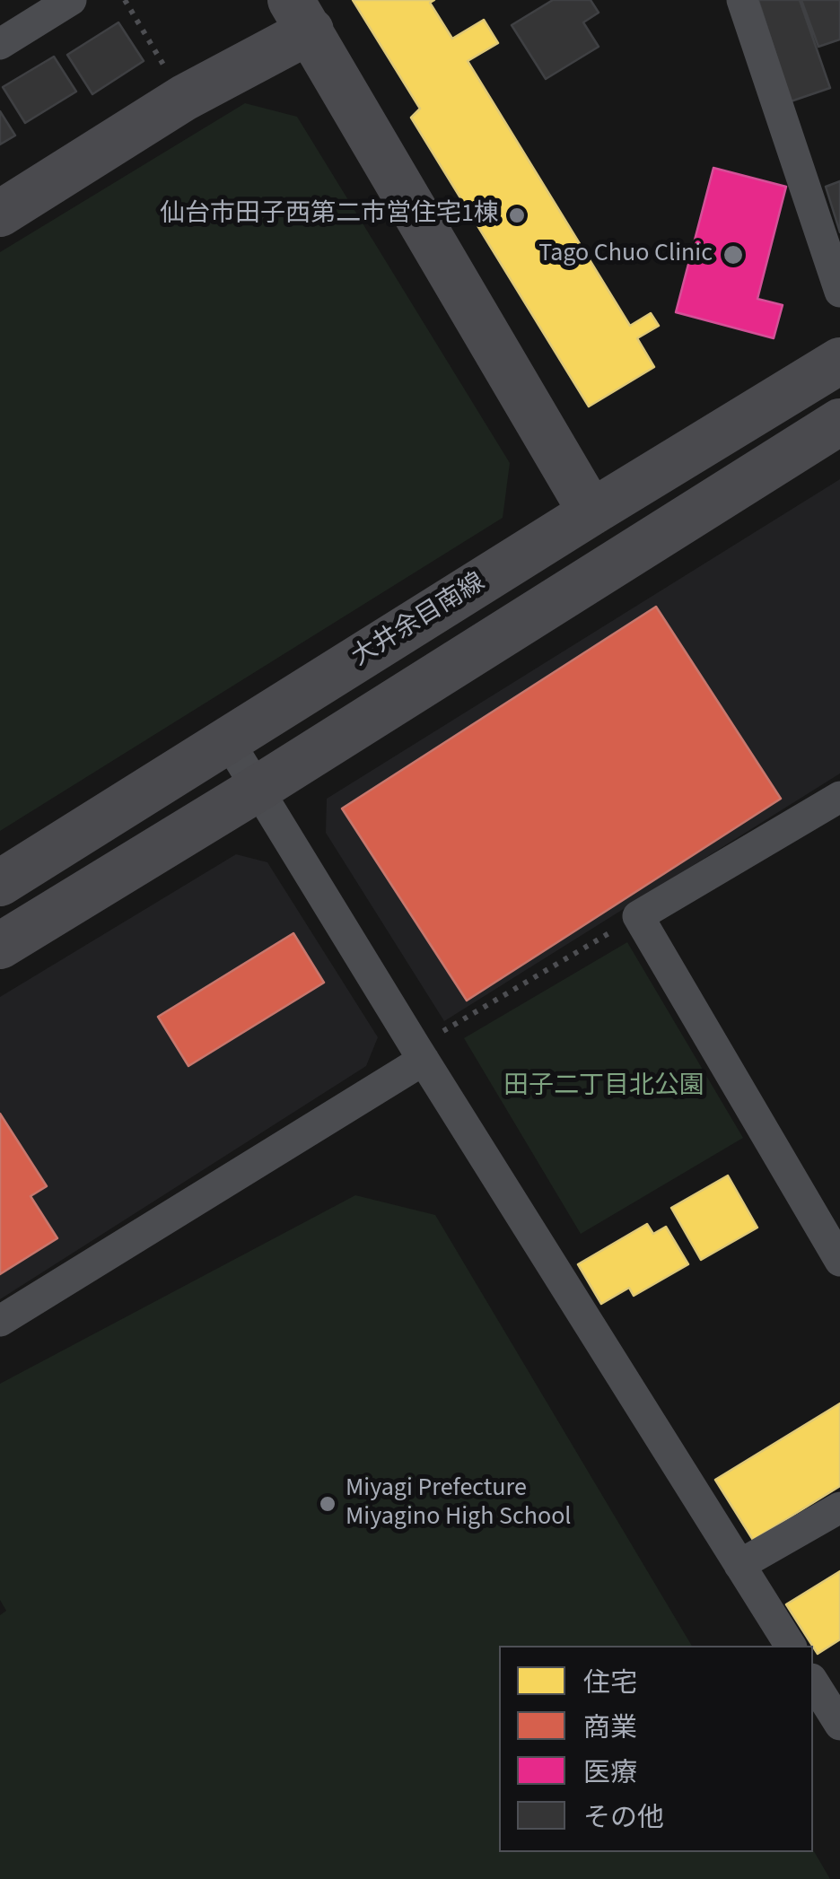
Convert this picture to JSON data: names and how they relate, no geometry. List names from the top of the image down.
{
  "streets": {
    "street": ["大井余目南線"]
  },
  "parks": ["田子二丁目北公園"],
  "places": ["仙台市田子西第二市営住宅1棟", "Tago Chuo Clinic", "Miyagi Prefecture Miyagino High School"],
  "legend": [
    "住宅",
    "商業",
    "医療",
    "その他"
  ]
}
